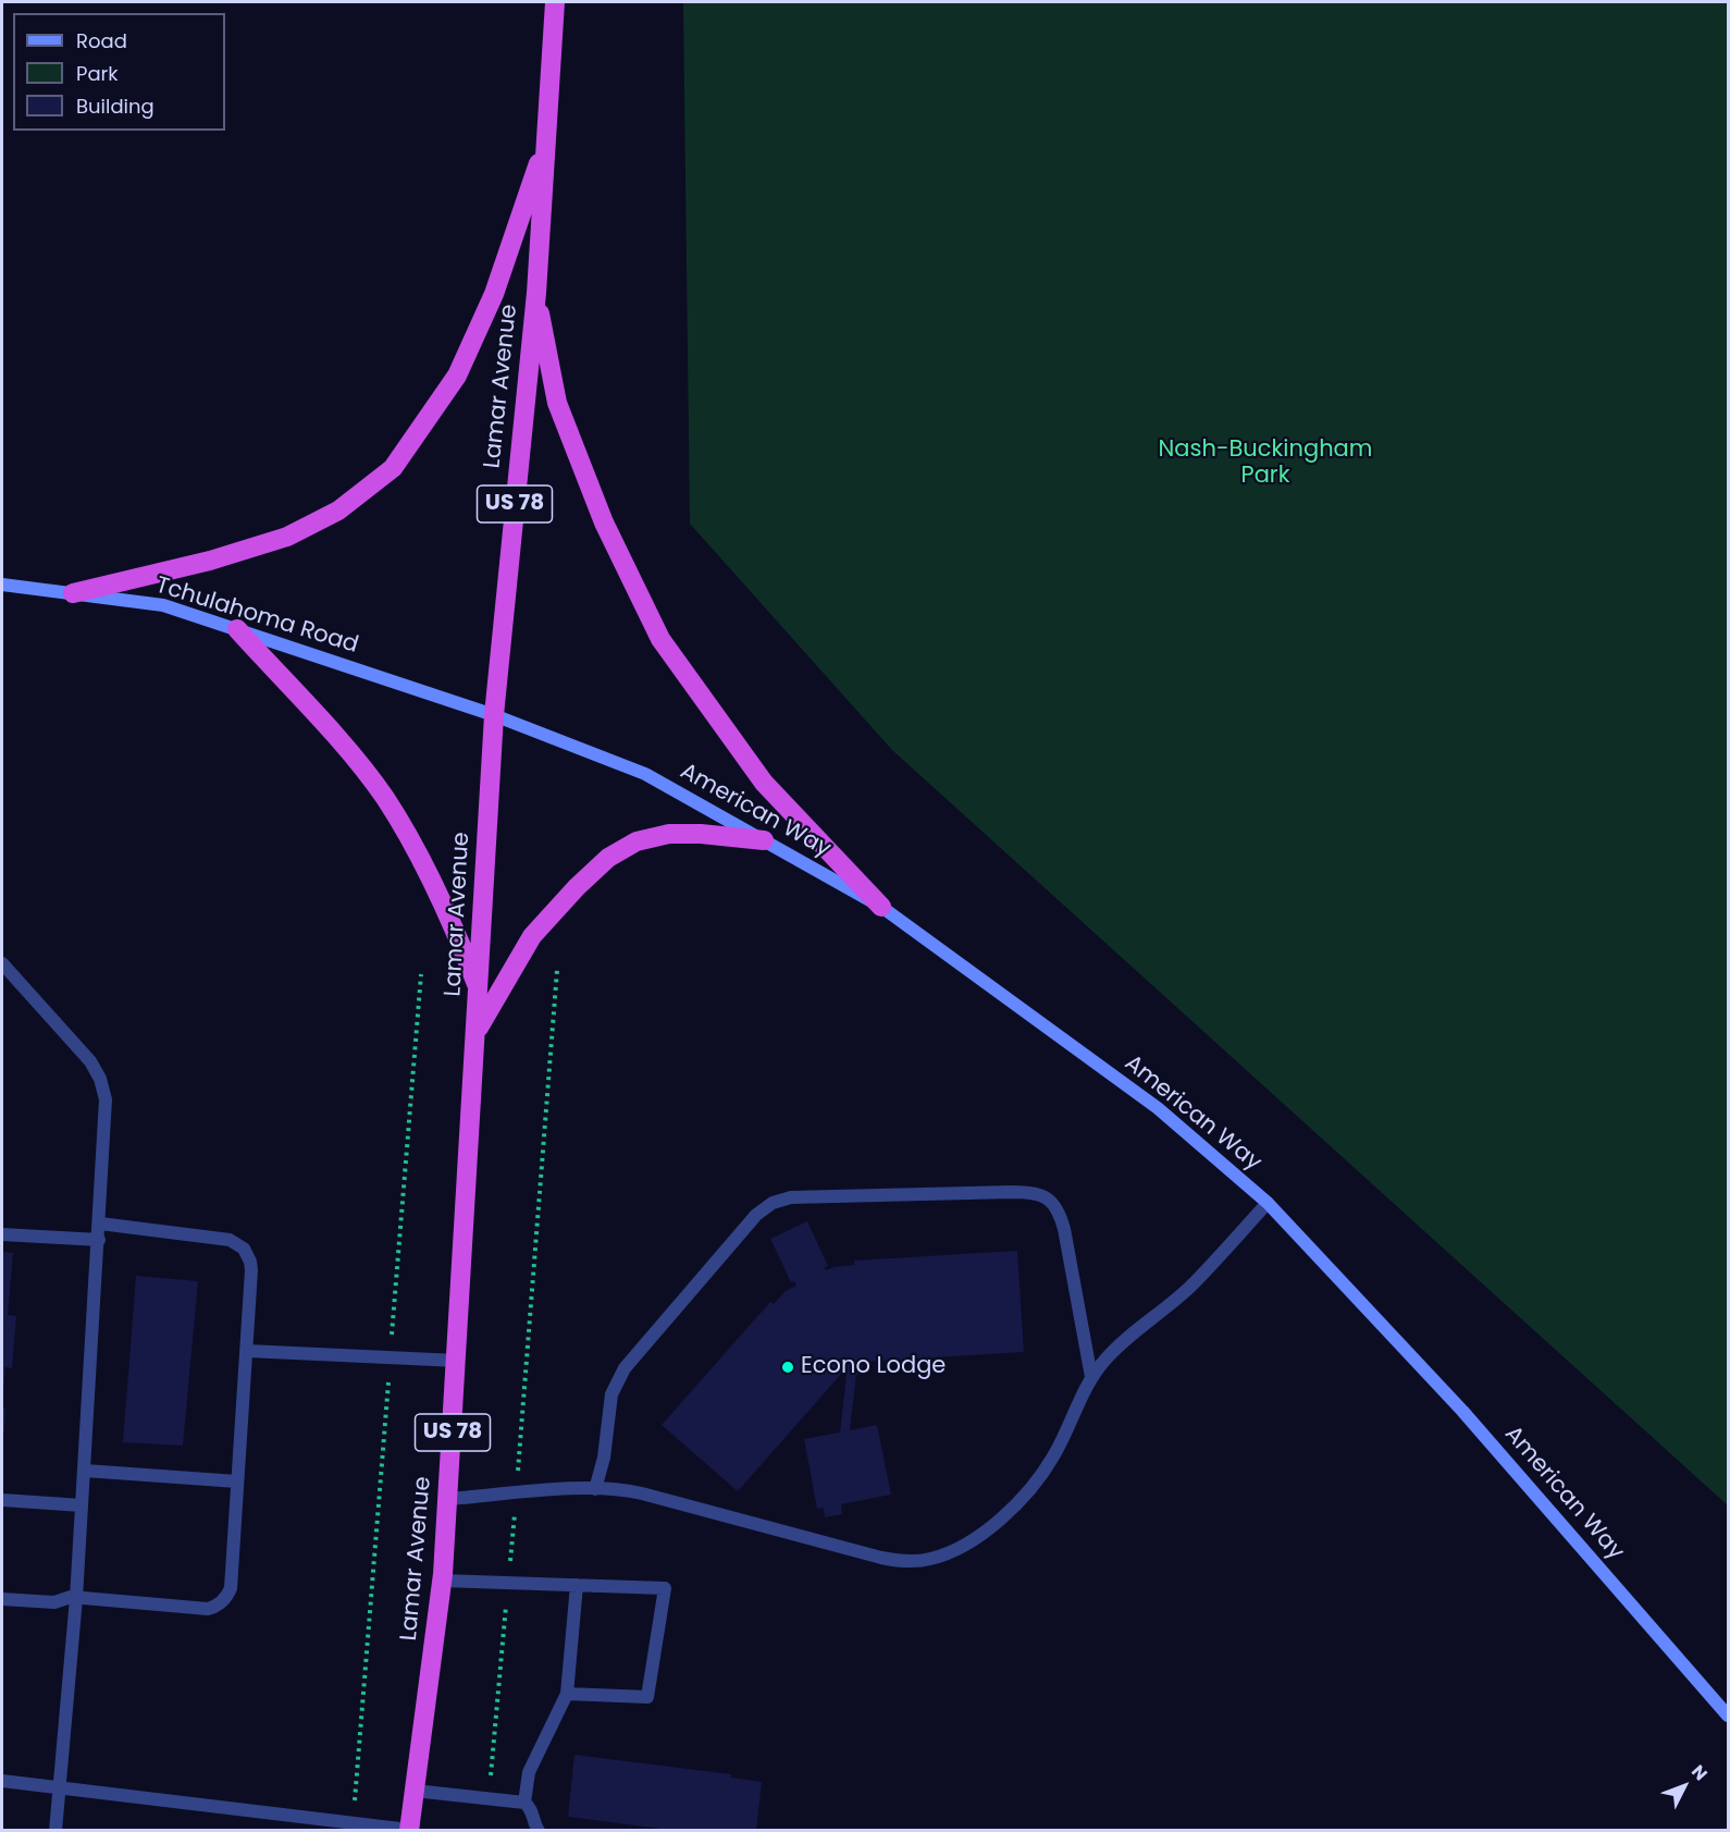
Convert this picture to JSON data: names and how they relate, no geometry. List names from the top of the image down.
{
  "streets": {
    "highway": ["Lamar Avenue", "US 78"],
    "main road": ["Tchulahoma Road", "American Way"]
  },
  "crossings": [
    ["Lamar Avenue", "Tchulahoma Road"],
    ["Lamar Avenue", "American Way"],
    ["Tchulahoma Road", "American Way"]
  ],
  "parks": ["Nash-Buckingham Park"],
  "places": ["Econo Lodge"],
  "legend": ["Road", "Park", "Building"],
  "north": "top right"
}
